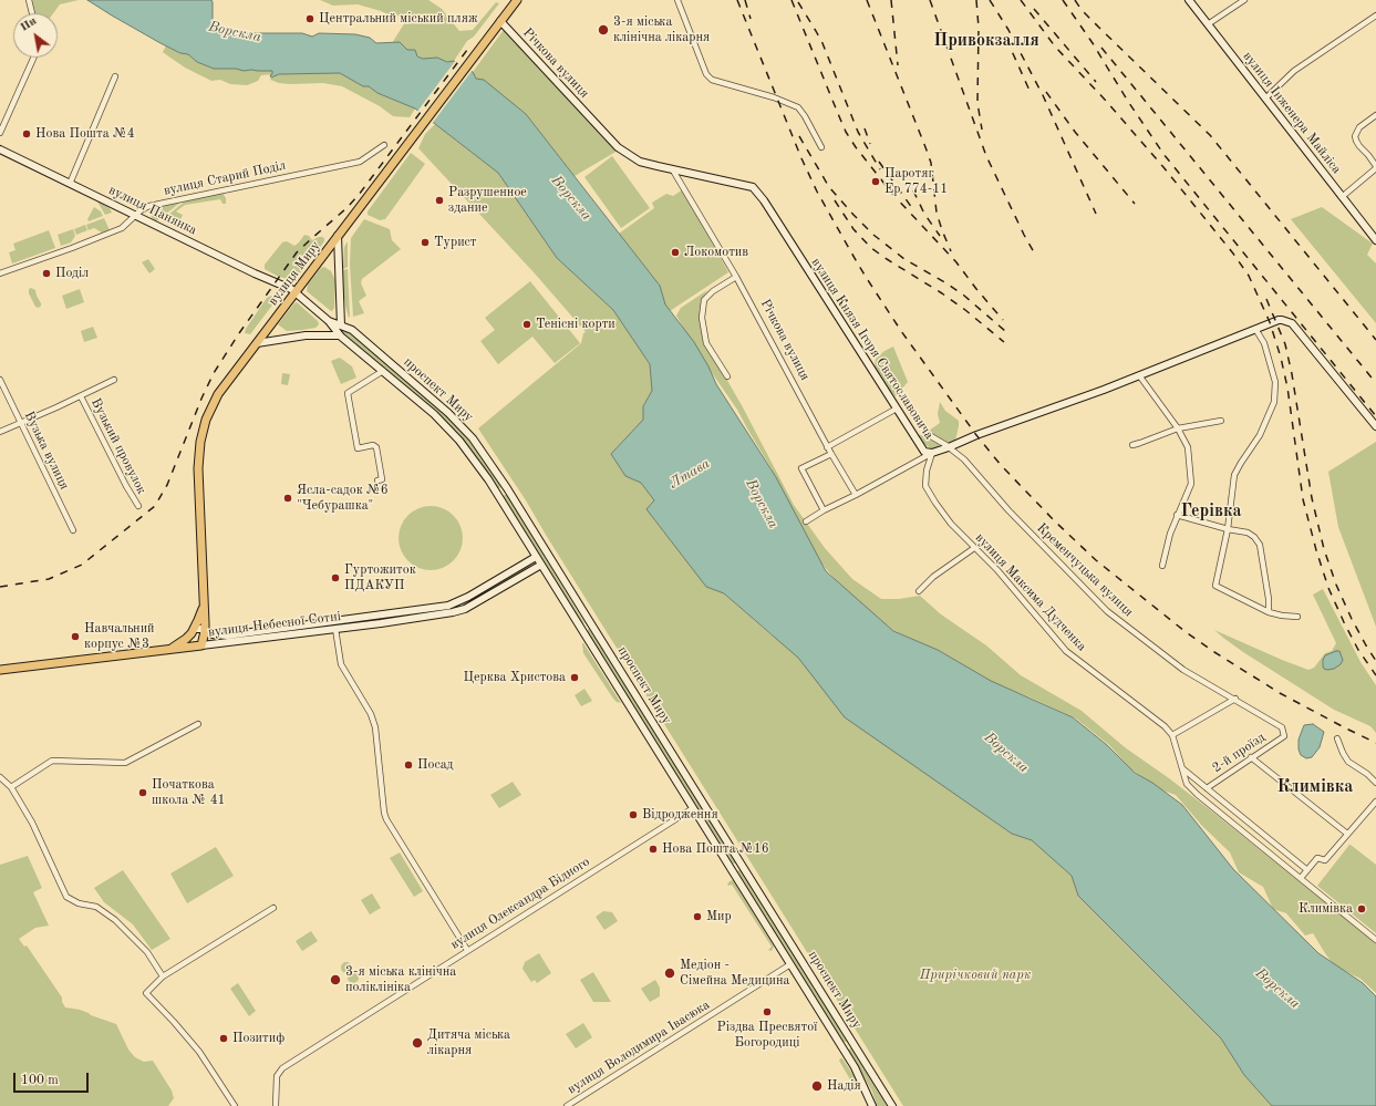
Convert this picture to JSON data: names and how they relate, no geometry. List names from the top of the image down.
{
  "streets": {
    "main road": [
      "Річкова вулиця",
      "вулиця Інженера Майліса",
      "вулиця Панянка",
      "вулиця Миру",
      "вулиця Князя Ігоря Святославовича",
      "проспект Миру",
      "вулиця Небесної Сотні"
    ],
    "street": [
      "вулиця Старий Поділ",
      "Вузький провулок",
      "Вузька вулиця",
      "Кременчуцька вулиця",
      "вулиця Максима Дудченка",
      "2-й проїзд",
      "вулиця Олександра Бідного",
      "вулиця Володимира Івасюка"
    ]
  },
  "crossings": [
    ["Річкова вулиця", "вулиця Миру"],
    ["Річкова вулиця", "вулиця Князя Ігоря Святославовича"],
    ["вулиця Старий Поділ", "вулиця Панянка"],
    ["вулиця Панянка", "вулиця Миру"],
    ["вулиця Панянка", "проспект Миру"],
    ["вулиця Миру", "проспект Миру"],
    ["вулиця Миру", "вулиця Небесної Сотні"],
    ["вулиця Князя Ігоря Святославовича", "Кременчуцька вулиця"],
    ["вулиця Князя Ігоря Святославовича", "вулиця Максима Дудченка"],
    ["проспект Миру", "вулиця Небесної Сотні"],
    ["проспект Миру", "вулиця Олександра Бідного"],
    ["проспект Миру", "вулиця Володимира Івасюка"],
    ["Кременчуцька вулиця", "2-й проїзд"]
  ],
  "districts": ["Привокзалля", "Герівка", "Климівка"],
  "water": ["Ворскла", "Лтава"],
  "parks": ["Прирічковий парк"],
  "places": [
    "Центральний міський пляж",
    "3-я міська клінічна лікарня",
    "Нова Пошта №4",
    "Паротяг Ер 774-11",
    "Разрушенное здание",
    "Турист",
    "Локомотив",
    "Поділ",
    "Тенісні корти",
    "Ясла-садок №6 \"Чебурашка\"",
    "Гуртожиток ПДАКУП",
    "Навчальний корпус №3",
    "Церква Христова",
    "Посад",
    "Початкова школа № 41",
    "Відродження",
    "Нова Пошта №16",
    "Климівка",
    "Мир",
    "Медіон - Сімейна Медицина",
    "3-я міська клінічна поліклініка",
    "Різдва Пресвятої Богородиці",
    "Позитиф",
    "Дитяча міська лікарня",
    "Надія"
  ],
  "scale_bar": "100 m",
  "north": "top left"
}
